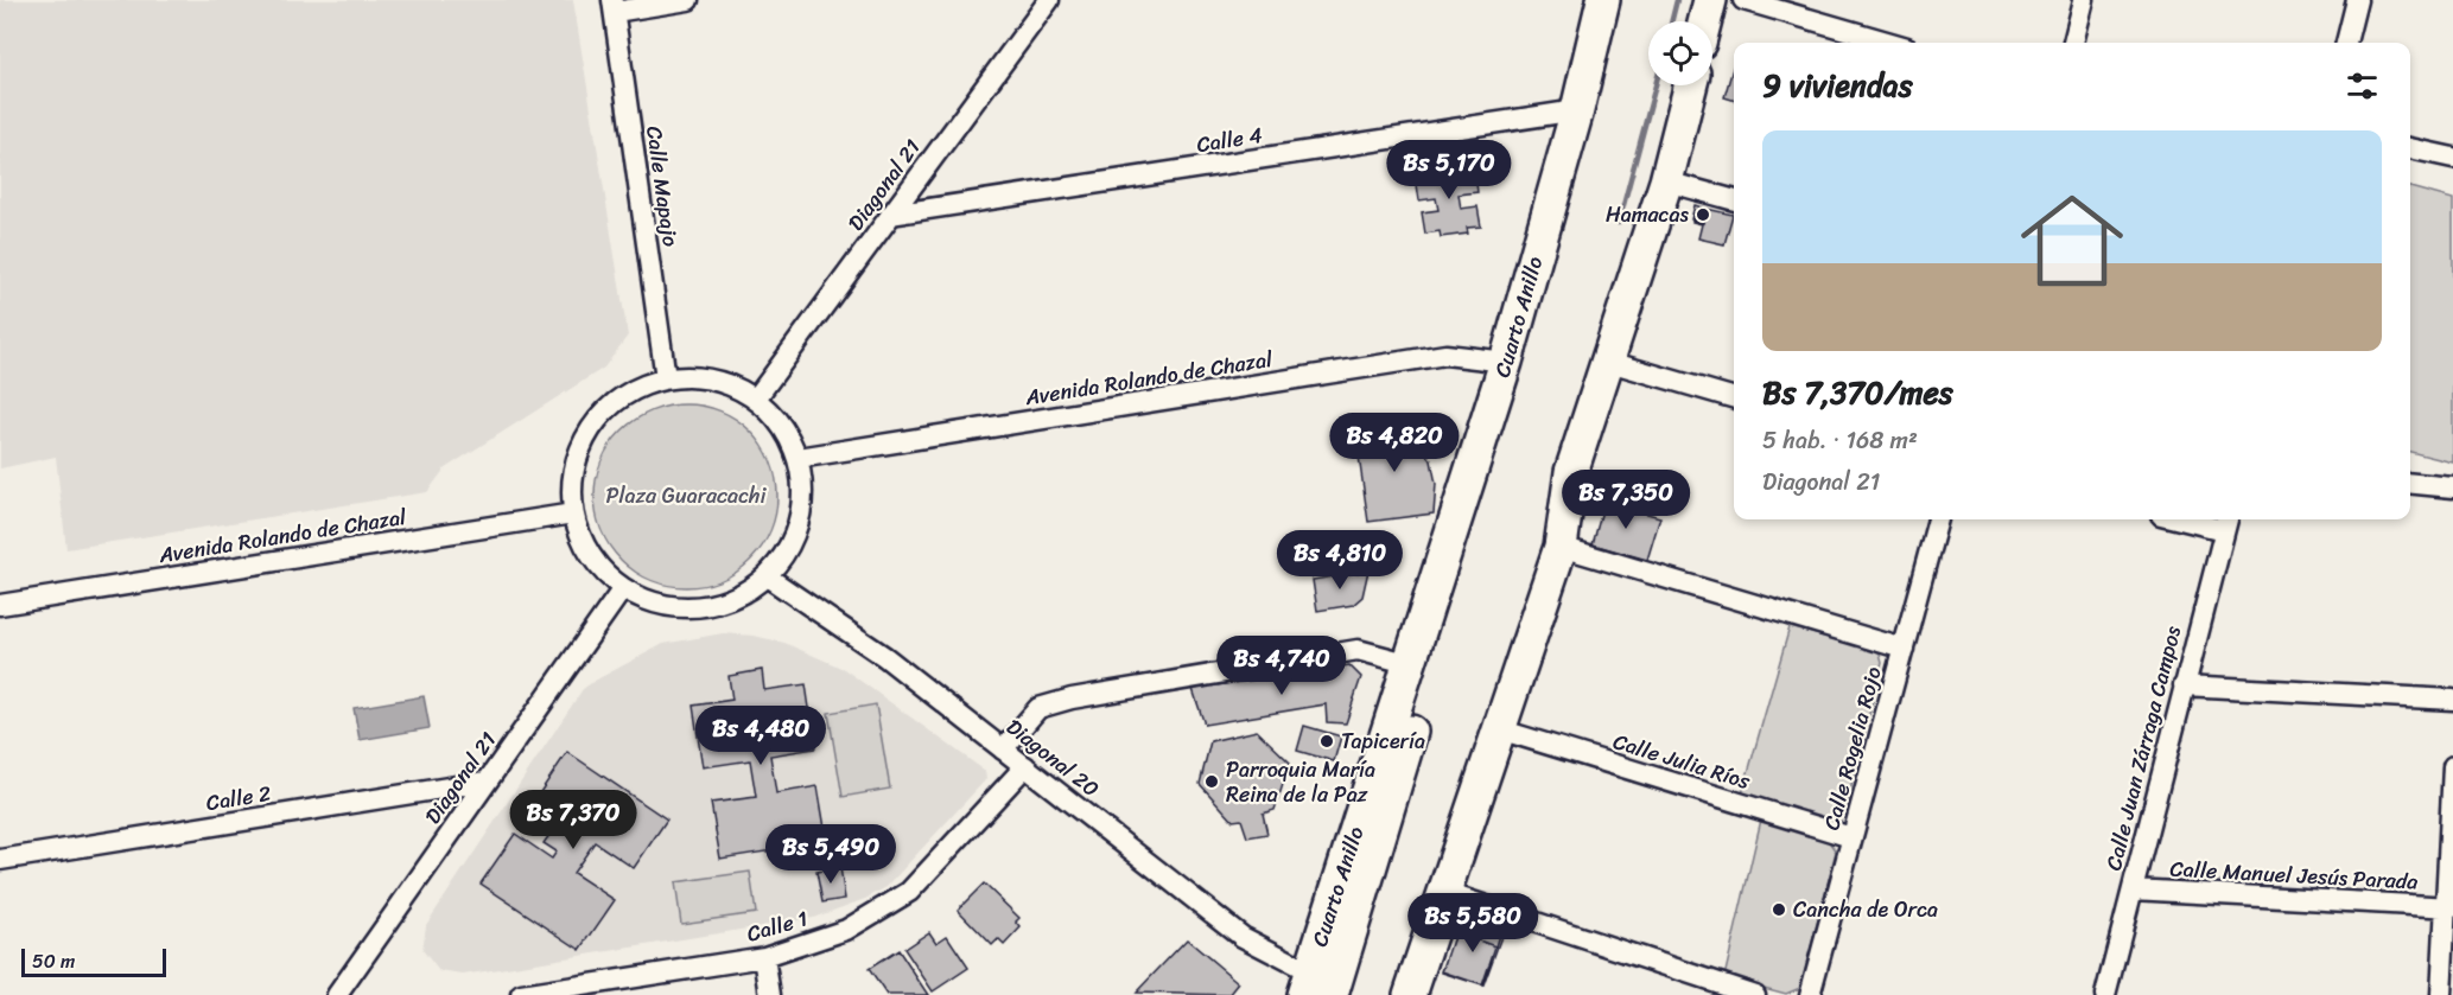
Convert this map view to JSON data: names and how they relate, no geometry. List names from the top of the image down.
{
  "streets": {
    "highway": ["Cuarto Anillo"],
    "street": [
      "Calle 4",
      "Diagonal 21",
      "Calle Mapajo",
      "Avenida Rolando de Chazal",
      "Calle Rogelia Rojo",
      "Calle Juan Zárraga Campos",
      "Diagonal 20",
      "Calle Julia Ríos",
      "Calle 2",
      "Calle Manuel Jesús Parada",
      "Calle 1"
    ]
  },
  "crossings": [
    ["Calle 4", "Diagonal 21"],
    ["Calle 4", "Cuarto Anillo"],
    ["Diagonal 21", "Calle Mapajo"],
    ["Diagonal 21", "Avenida Rolando de Chazal"],
    ["Diagonal 21", "Diagonal 20"],
    ["Diagonal 21", "Calle 2"],
    ["Calle Mapajo", "Avenida Rolando de Chazal"],
    ["Calle Mapajo", "Diagonal 20"],
    ["Cuarto Anillo", "Avenida Rolando de Chazal"],
    ["Cuarto Anillo", "Diagonal 20"],
    ["Avenida Rolando de Chazal", "Diagonal 20"],
    ["Calle Rogelia Rojo", "Calle Julia Ríos"],
    ["Calle Juan Zárraga Campos", "Calle Manuel Jesús Parada"],
    ["Diagonal 20", "Calle 1"]
  ],
  "parks": ["Plaza Guaracachi"],
  "places": [
    "Hamacas",
    "Tapicería",
    "Parroquia María Reina de la Paz",
    "Cancha de Orca"
  ],
  "scale_bar": "50 m",
  "page": {
    "heading": "9 viviendas",
    "list": [
      {
        "name": "Bs 7,370/mes",
        "note": "5 hab. · 168 m² · Diagonal 21"
      }
    ],
    "price": [
      "Bs 5,170",
      "Bs 4,820",
      "Bs 7,350",
      "Bs 4,810",
      "Bs 4,740",
      "Bs 4,480",
      "Bs 7,370",
      "Bs 5,490",
      "Bs 5,580"
    ],
    "scale": "50 m"
  }
}
